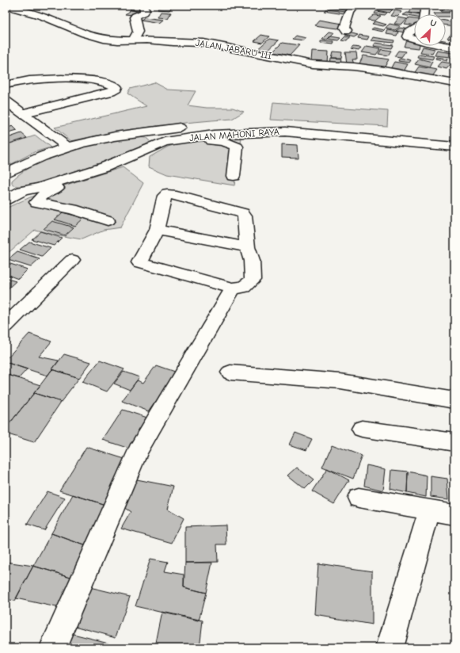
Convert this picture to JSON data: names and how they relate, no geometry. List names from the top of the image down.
{
  "streets": {
    "street": ["JALAN JABARU III", "JALAN MAHONI RAYA"]
  },
  "north": "top right"
}
